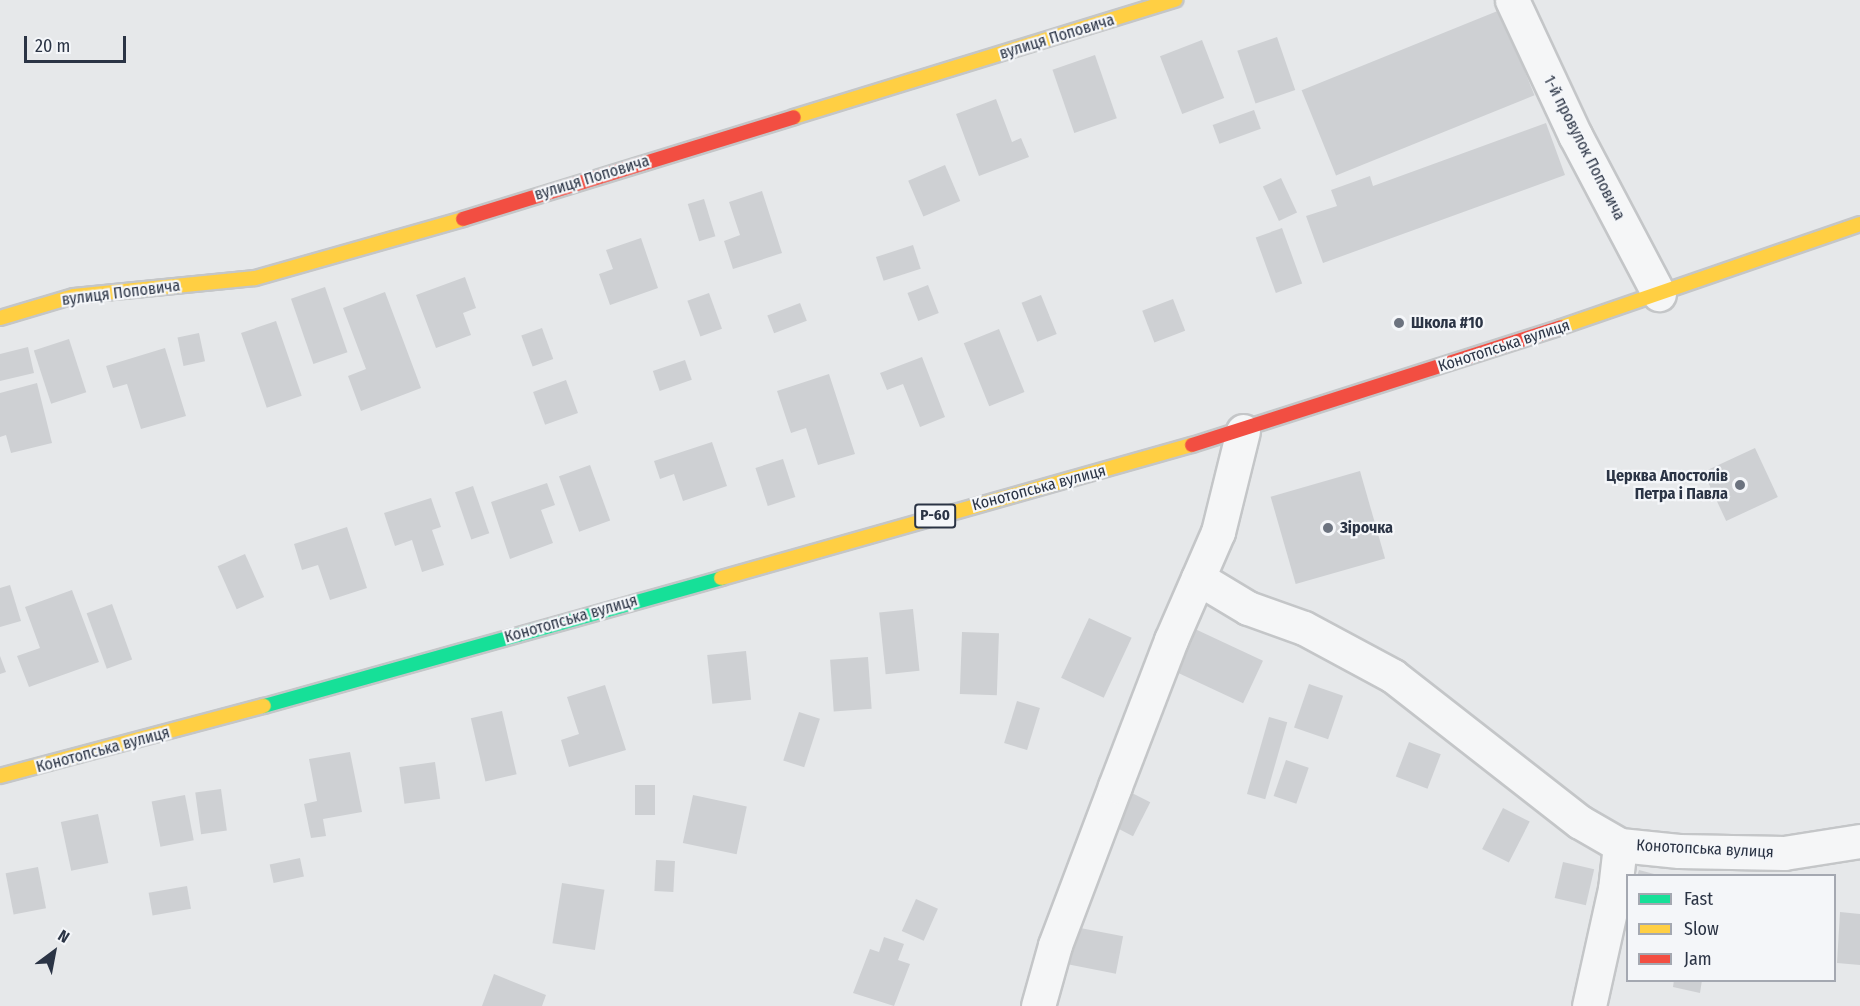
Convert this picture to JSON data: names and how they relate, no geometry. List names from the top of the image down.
{
  "streets": {
    "main road": ["вулиця Поповича", "Конотопська вулиця", "Р-60"],
    "street": ["1-й провулок Поповича"]
  },
  "crossings": [
    ["1-й провулок Поповича", "Конотопська вулиця"]
  ],
  "places": ["Школа #10", "Церква Апостолів Петра і Павла", "Зірочка"],
  "legend": ["Fast", "Slow", "Jam"],
  "scale_bar": "20 m",
  "north": "top right"
}
